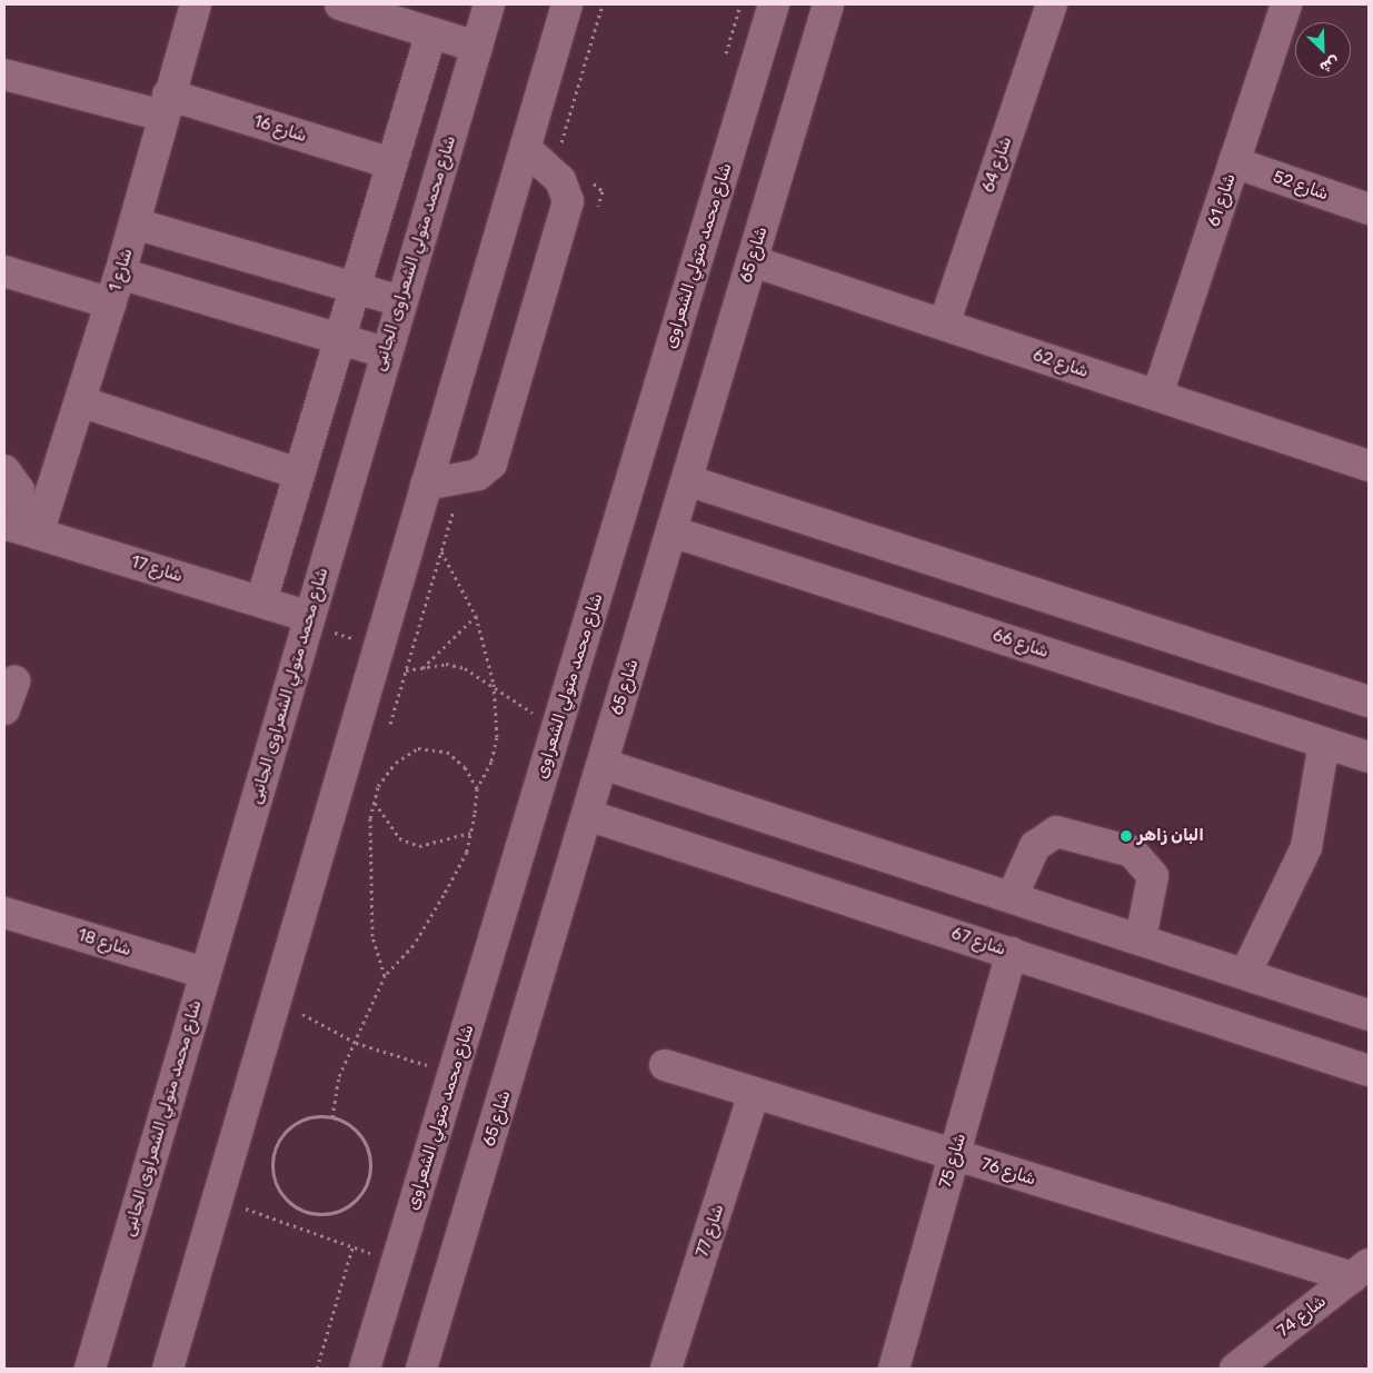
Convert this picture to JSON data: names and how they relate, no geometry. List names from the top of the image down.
{
  "streets": {
    "street": [
      "شارع 16",
      "شارع 64",
      "شارع 52",
      "شارع 61",
      "شارع محمد متولي الشعراوى الجانبى",
      "شارع 65",
      "شارع محمد متولي الشعراوى",
      "شارع 1",
      "شارع 62",
      "شارع 17",
      "شارع 66",
      "شارع 67",
      "شارع 18",
      "شارع 75",
      "شارع 76",
      "شارع 77",
      "شارع 74"
    ]
  },
  "crossings": [
    ["شارع 16", "شارع 1"],
    ["شارع 64", "شارع 62"],
    ["شارع 52", "شارع 61"],
    ["شارع 61", "شارع 62"],
    ["شارع محمد متولي الشعراوى الجانبى", "شارع 17"],
    ["شارع محمد متولي الشعراوى الجانبى", "شارع 18"],
    ["شارع 65", "شارع 62"],
    ["شارع 65", "شارع 66"],
    ["شارع 65", "شارع 67"],
    ["شارع 1", "شارع 17"],
    ["شارع 67", "شارع 75"],
    ["شارع 75", "شارع 76"],
    ["شارع 76", "شارع 77"],
    ["شارع 76", "شارع 74"]
  ],
  "places": ["البان زاهر"],
  "north": "bottom right"
}
